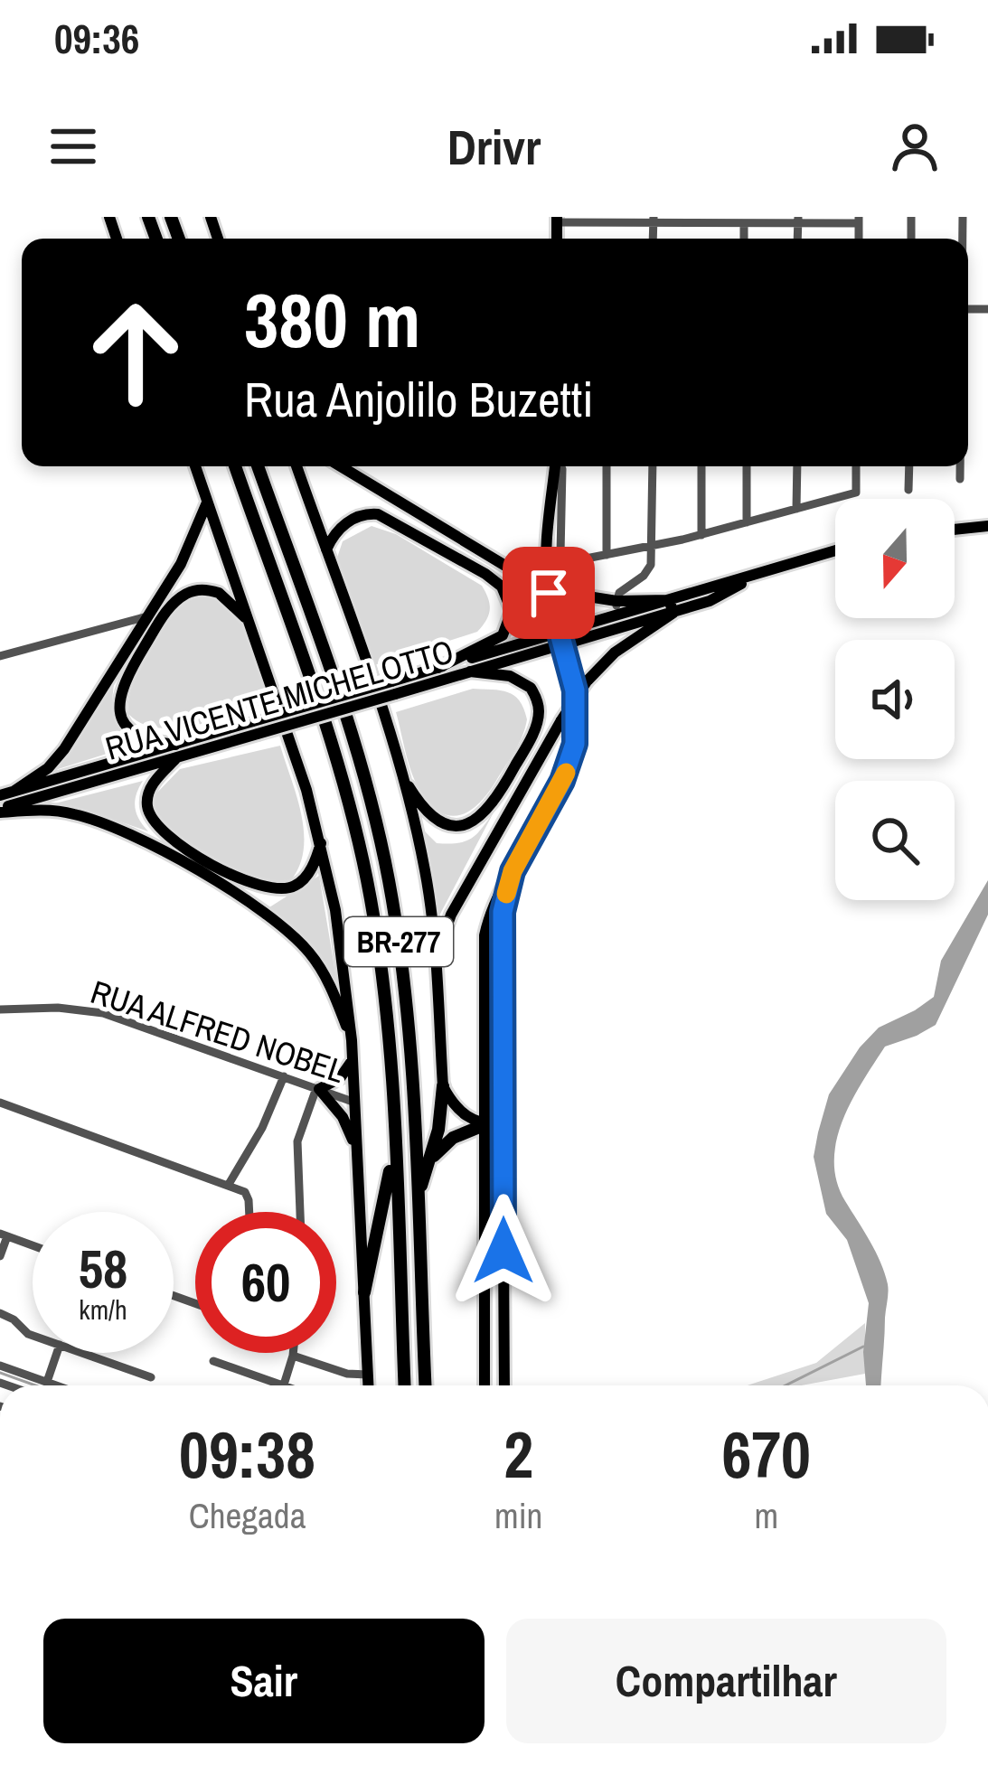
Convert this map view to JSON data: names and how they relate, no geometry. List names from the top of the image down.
{
  "streets": {
    "highway": ["BR-277"],
    "main road": ["RUA VICENTE MICHELOTTO"],
    "street": ["RUA ALFRED NOBEL"]
  },
  "north": "bottom",
  "page": {
    "status": "09:36",
    "header": "Drivr",
    "turn": ["380 m", "Rua Anjolilo Buzetti"],
    "speed": "58 km/h",
    "limit": "60",
    "eta": [
      "09:38",
      "Chegada",
      "2",
      "min",
      "670",
      "m"
    ],
    "buttons": ["Sair", "Compartilhar"]
  }
}
